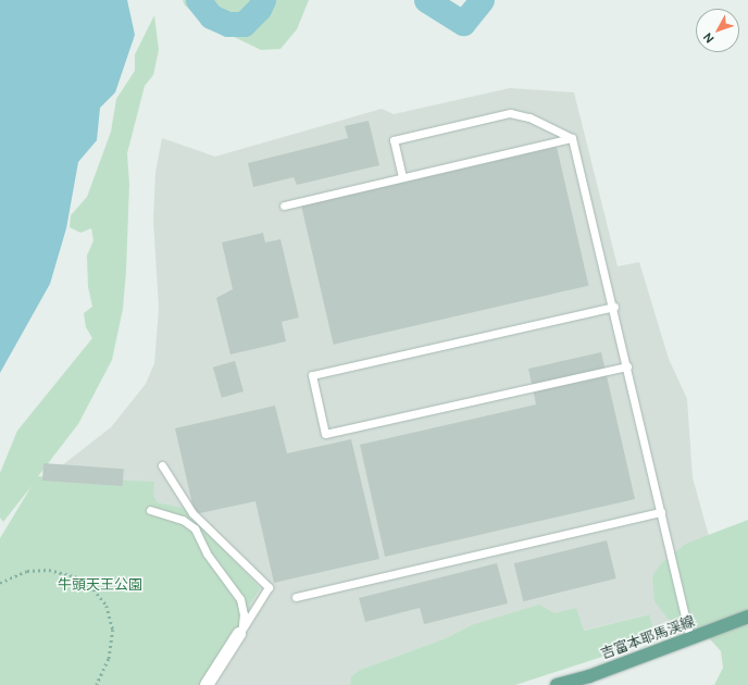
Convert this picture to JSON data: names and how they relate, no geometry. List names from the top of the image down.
{
  "streets": {
    "main road": ["吉富本耶馬渓線"]
  },
  "parks": ["牛頭天王公園"],
  "north": "bottom left"
}
